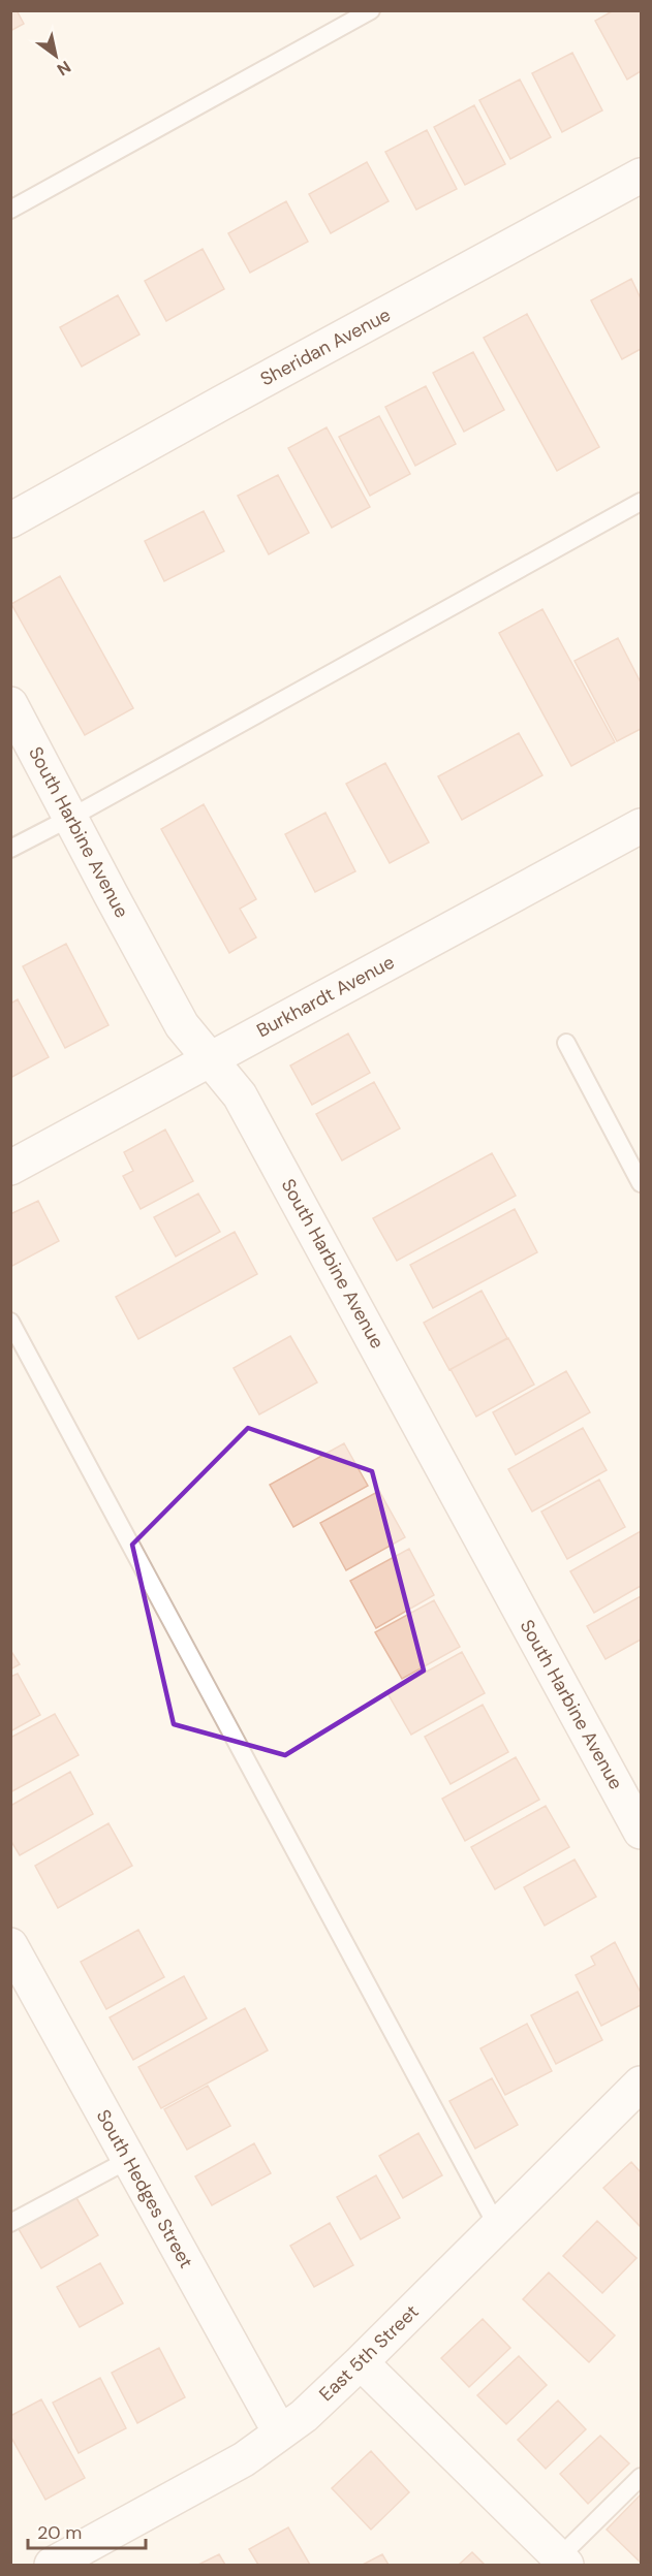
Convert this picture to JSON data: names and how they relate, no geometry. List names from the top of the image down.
{
  "streets": {
    "street": [
      "Sheridan Avenue",
      "South Harbine Avenue",
      "Burkhardt Avenue",
      "South Hedges Street",
      "East 5th Street"
    ]
  },
  "crossings": [
    ["South Harbine Avenue", "Burkhardt Avenue"],
    ["South Hedges Street", "East 5th Street"]
  ],
  "scale_bar": "20 m",
  "north": "bottom right"
}
